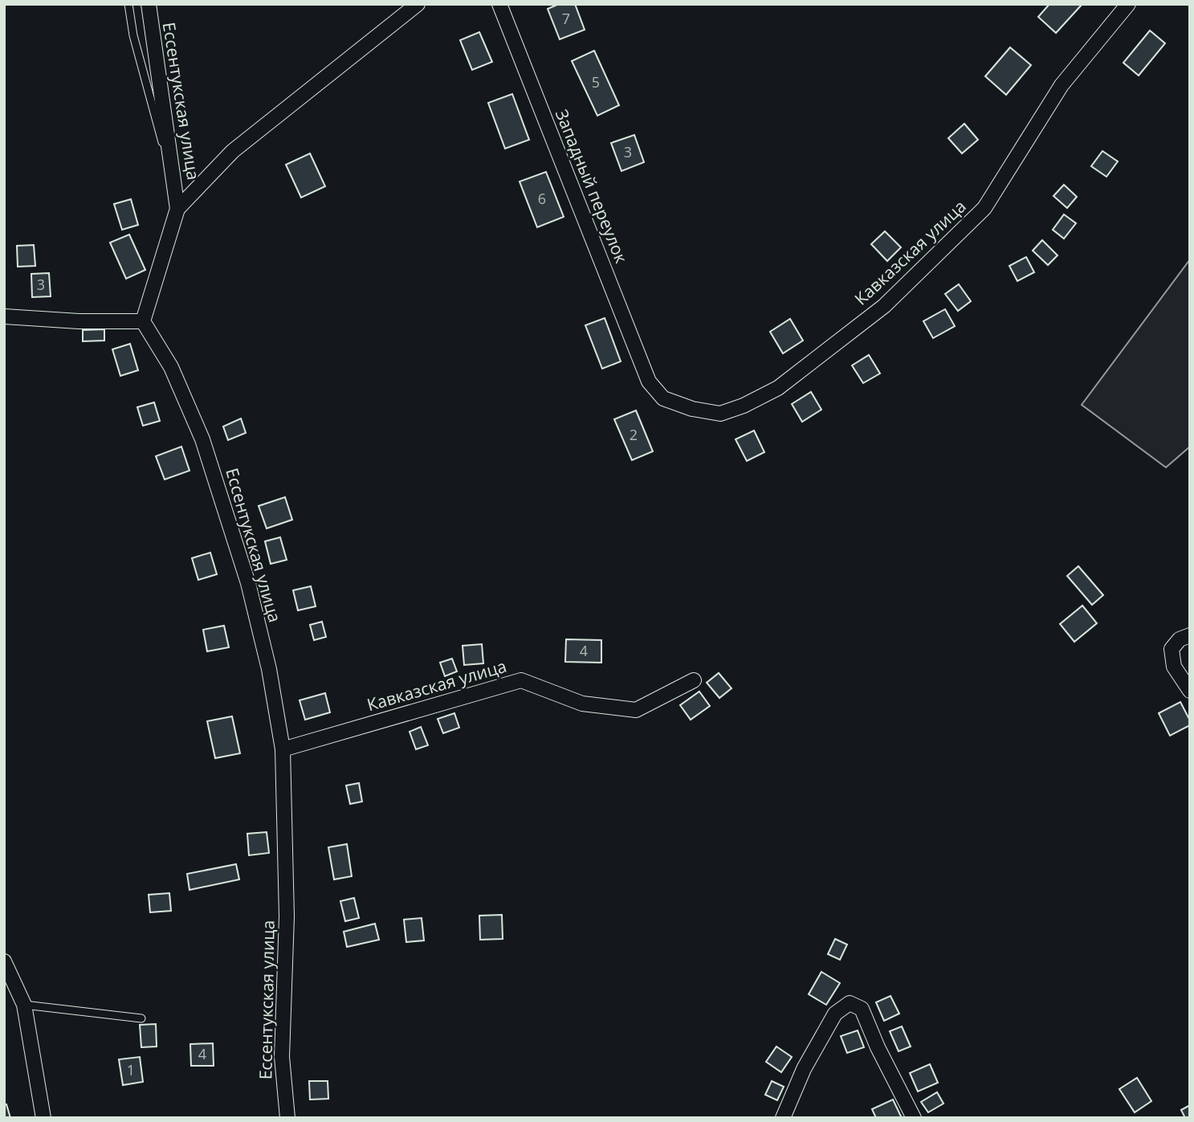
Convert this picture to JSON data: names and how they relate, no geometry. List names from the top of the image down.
{
  "streets": {
    "street": ["Ессентукская улица", "Западный переулок", "Кавказская улица"]
  },
  "crossings": [
    ["Ессентукская улица", "Кавказская улица"],
    ["Западный переулок", "Кавказская улица"]
  ],
  "house_numbers": [
    "7",
    "5",
    "3",
    "6",
    "3",
    "2",
    "4",
    "4",
    "1"
  ]
}
